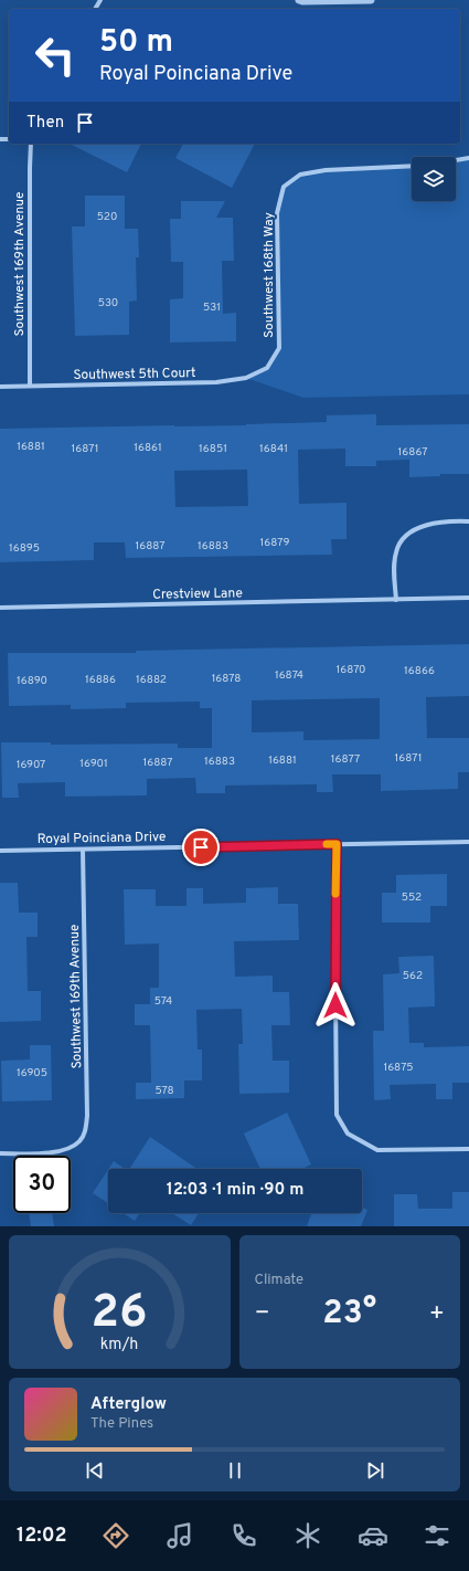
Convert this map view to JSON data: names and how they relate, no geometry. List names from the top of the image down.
{
  "streets": {
    "street": [
      "Southwest 169th Avenue",
      "Southwest 168th Way",
      "Southwest 5th Court",
      "Crestview Lane",
      "Royal Poinciana Drive"
    ]
  },
  "crossings": [
    ["Southwest 169th Avenue", "Southwest 5th Court"],
    ["Southwest 169th Avenue", "Royal Poinciana Drive"],
    ["Southwest 168th Way", "Southwest 5th Court"]
  ],
  "house_numbers": [
    "520",
    "530",
    "531",
    "16881",
    "16861",
    "16871",
    "16851",
    "16841",
    "16867",
    "16879",
    "16887",
    "16883",
    "16895",
    "16870",
    "16866",
    "16874",
    "16878",
    "16886",
    "16882",
    "16890",
    "16871",
    "16877",
    "16881",
    "16883",
    "16887",
    "16901",
    "16907",
    "552",
    "562",
    "574",
    "16875",
    "16905",
    "578"
  ],
  "page": {
    "turn": ["50 m", "Royal Poinciana Drive"],
    "then": "Then",
    "limit": "30",
    "trip": "12:03 · 1 min · 90 m",
    "tile": "Climate",
    "heat": ["−", "23°", "+"],
    "song": ["Afterglow", "The Pines"],
    "tabs": "12:02",
    "gauge": ["26", "km/h"]
  }
}
